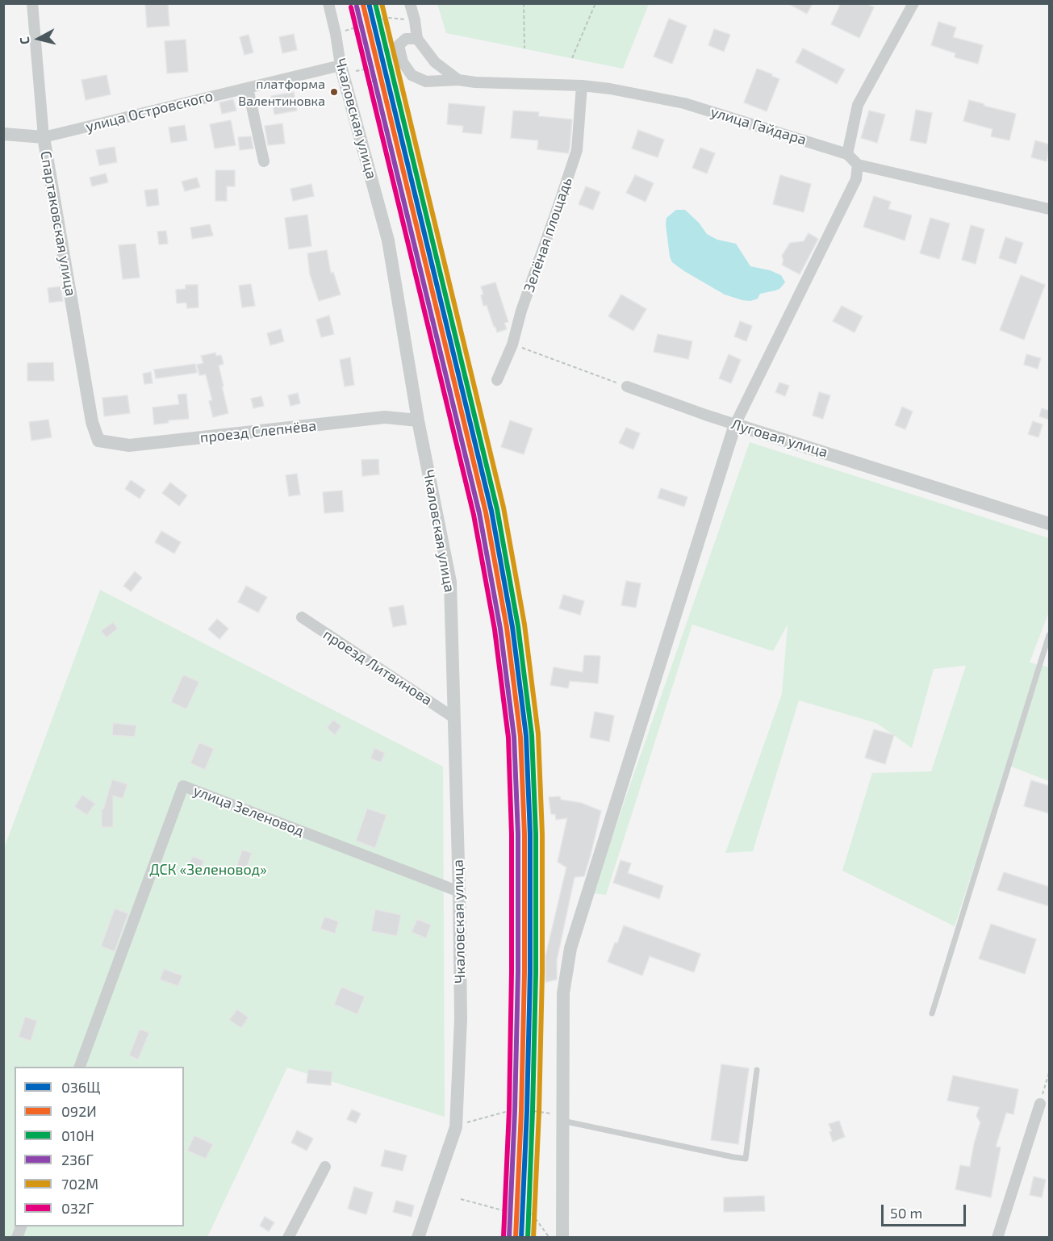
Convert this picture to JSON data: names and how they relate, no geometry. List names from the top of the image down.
{
  "streets": {
    "street": [
      "улица Островского",
      "Чкаловская улица",
      "улица Гайдара",
      "Спартаковская улица",
      "Зелёная площадь",
      "проезд Слепнёва",
      "Луговая улица",
      "проезд Литвинова",
      "улица Зеленовод"
    ]
  },
  "crossings": [
    ["улица Островского", "Чкаловская улица"],
    ["улица Островского", "Спартаковская улица"],
    ["Чкаловская улица", "проезд Слепнёва"],
    ["Чкаловская улица", "проезд Литвинова"],
    ["Чкаловская улица", "улица Зеленовод"],
    ["улица Гайдара", "Зелёная площадь"],
    ["Спартаковская улица", "проезд Слепнёва"]
  ],
  "parks": ["ДСК «Зеленовод»"],
  "places": ["платформа Валентиновка"],
  "lines": [
    "transit line 036Щ",
    "transit line 010Н",
    "transit line 702М",
    "transit line 092И",
    "transit line 236Г",
    "transit line 032Г"
  ],
  "legend": [
    "036Щ",
    "092И",
    "010Н",
    "236Г",
    "702М",
    "032Г"
  ],
  "scale_bar": "50 m",
  "north": "left"
}
